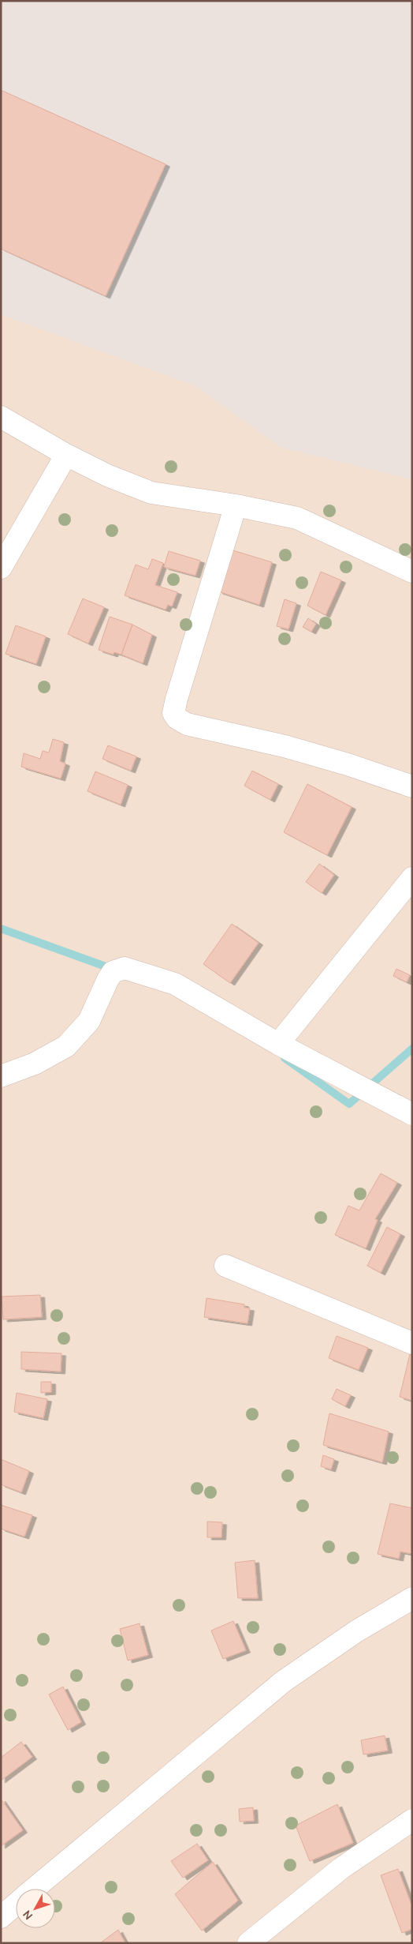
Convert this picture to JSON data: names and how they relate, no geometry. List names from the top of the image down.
{
  "north": "bottom left"
}
